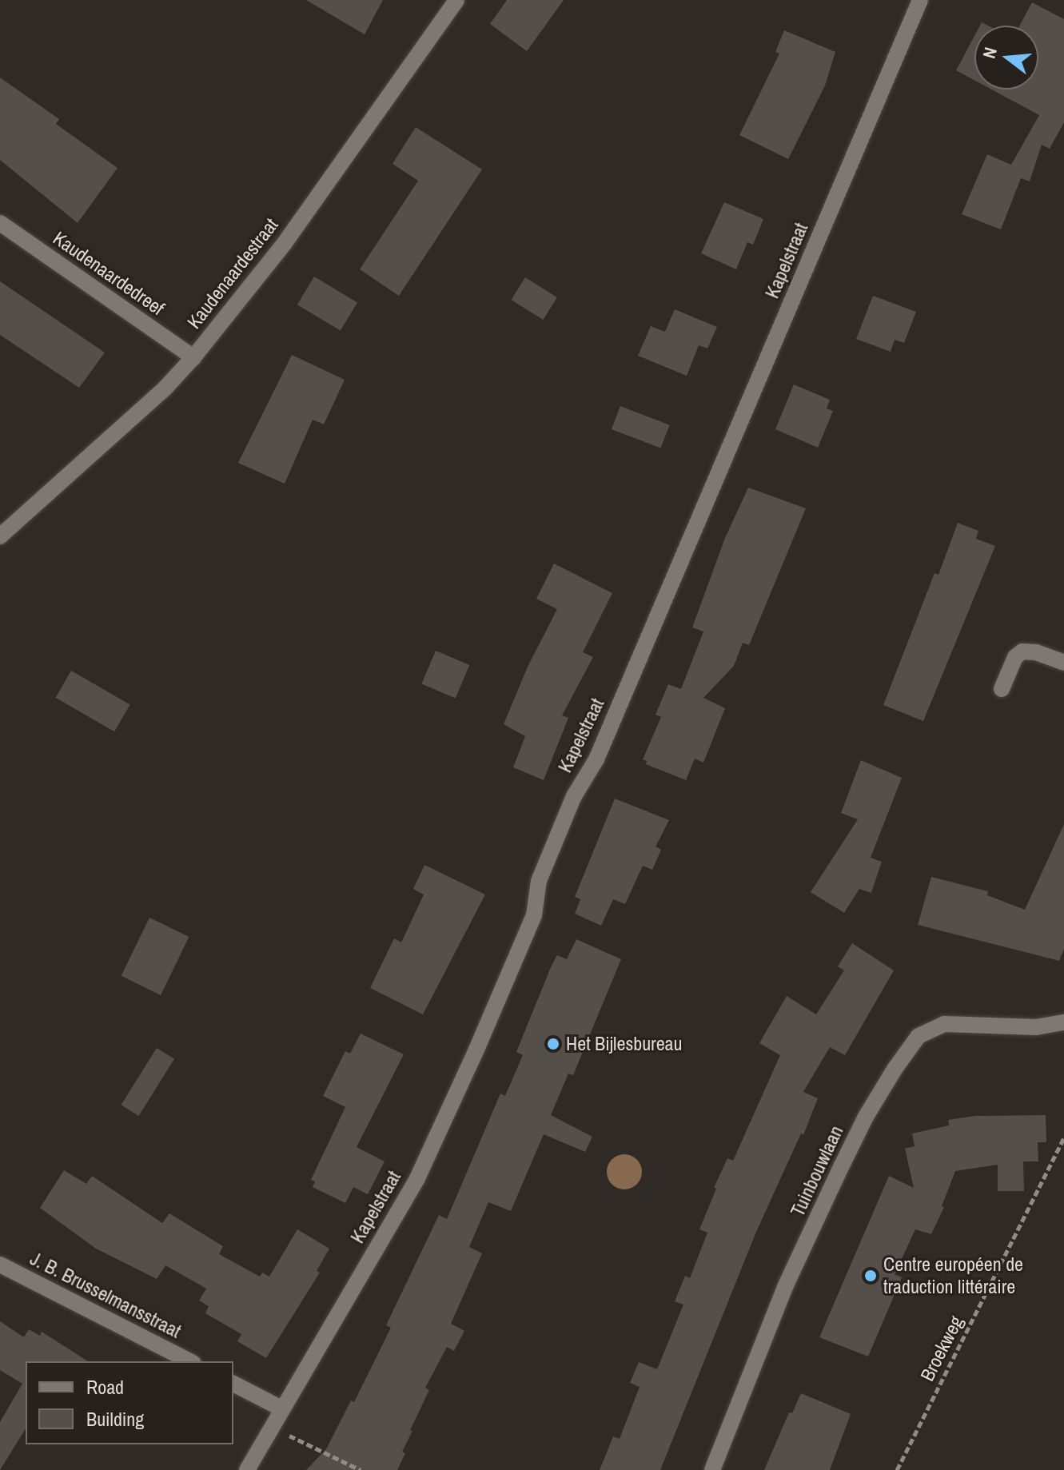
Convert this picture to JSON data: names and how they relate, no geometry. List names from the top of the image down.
{
  "streets": {
    "street": [
      "Kapelstraat",
      "Kaudenaardedreef",
      "Kaudenaardestraat",
      "Tuinbouwlaan",
      "J. B. Brusselmansstraat"
    ],
    "path": ["Broekweg"]
  },
  "crossings": [
    ["Kaudenaardedreef", "Kaudenaardestraat"]
  ],
  "places": ["Het Bijlesbureau", "Centre européen de traduction littéraire"],
  "legend": ["Road", "Building"],
  "north": "left"
}
